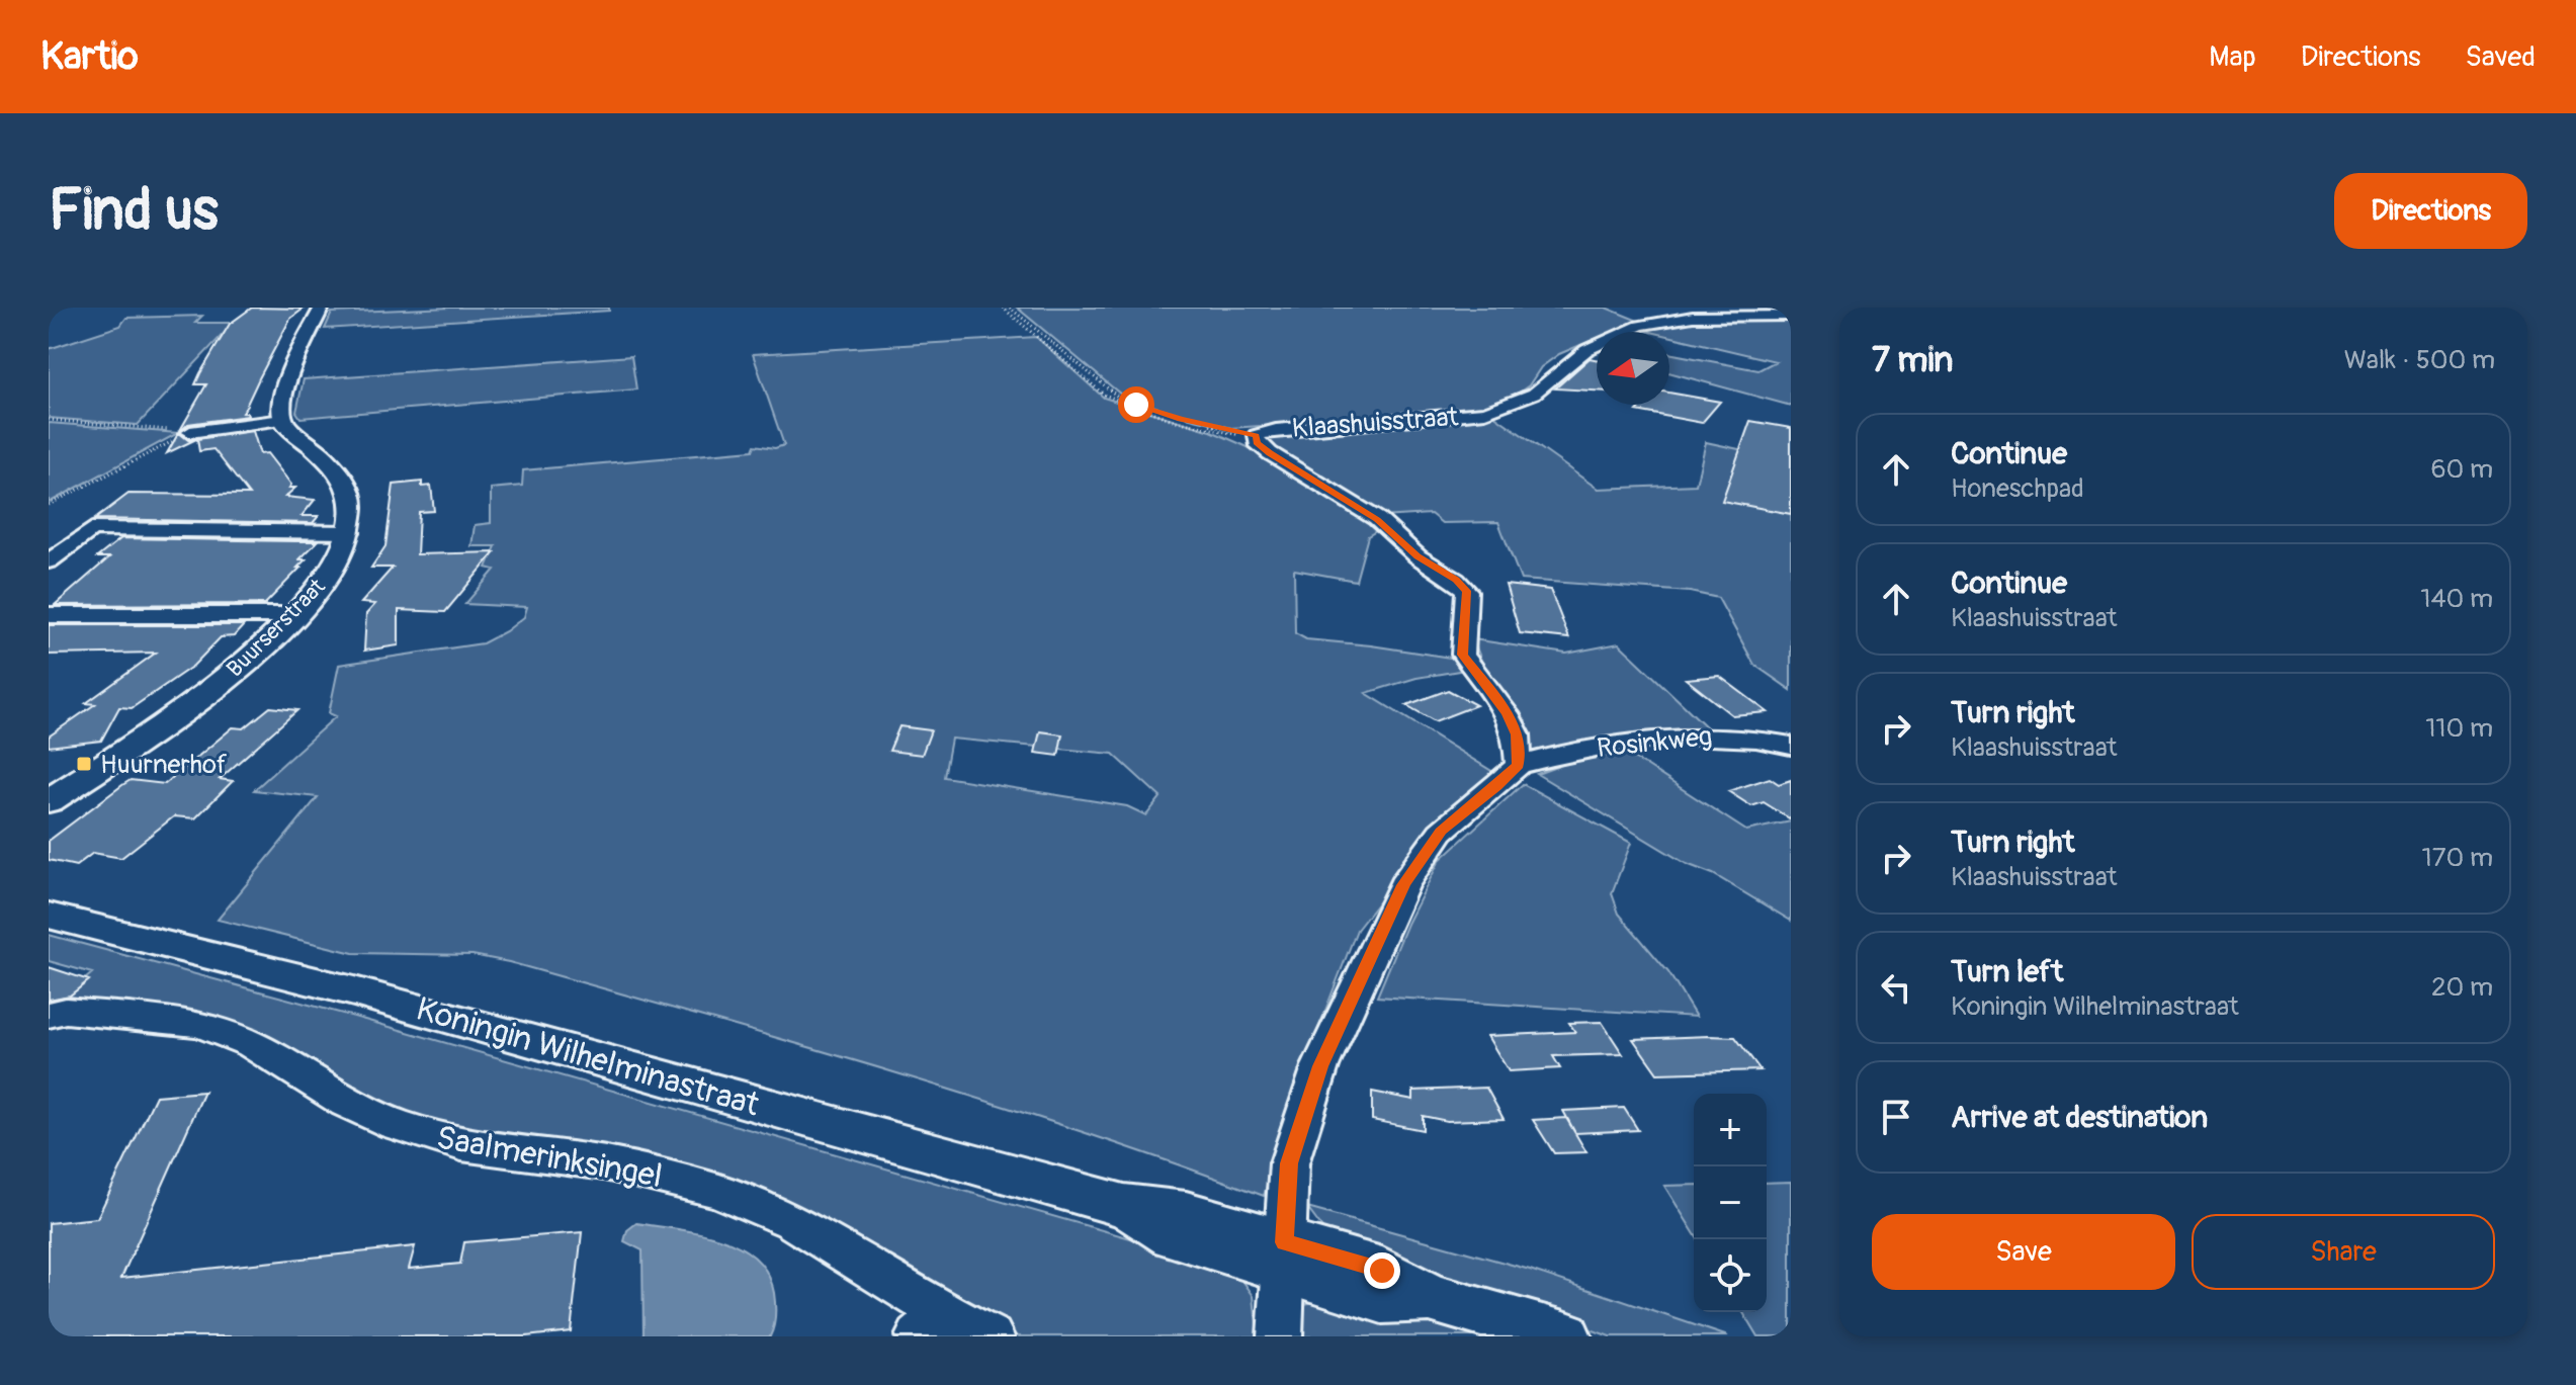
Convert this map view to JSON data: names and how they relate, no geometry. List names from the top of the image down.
{
  "streets": {
    "main road": ["Buurserstraat", "Koningin Wilhelminastraat"],
    "street": ["Klaashuisstraat", "Rosinkweg", "Saalmerinksingel"]
  },
  "crossings": [
    ["Klaashuisstraat", "Rosinkweg"]
  ],
  "places": {
    "transit": ["Huurnerhof"]
  },
  "north": "left",
  "page": {
    "header": "Kartio",
    "nav": ["Map", "Directions", "Saved"],
    "buttons": [
      "Directions",
      ["Save", "Share"]
    ],
    "title": "Find us",
    "heading": ["7 min", "Walk · 500 m"],
    "list": [
      ["Continue", "Honeschpad", "60 m"],
      ["Continue", "Klaashuisstraat", "140 m"],
      ["Turn right", "Klaashuisstraat", "110 m"],
      ["Turn right", "Klaashuisstraat", "170 m"],
      ["Turn left", "Koningin Wilhelminastraat", "20 m"],
      "Arrive at destination"
    ],
    "map_buttons": ["+", "−"]
  }
}
